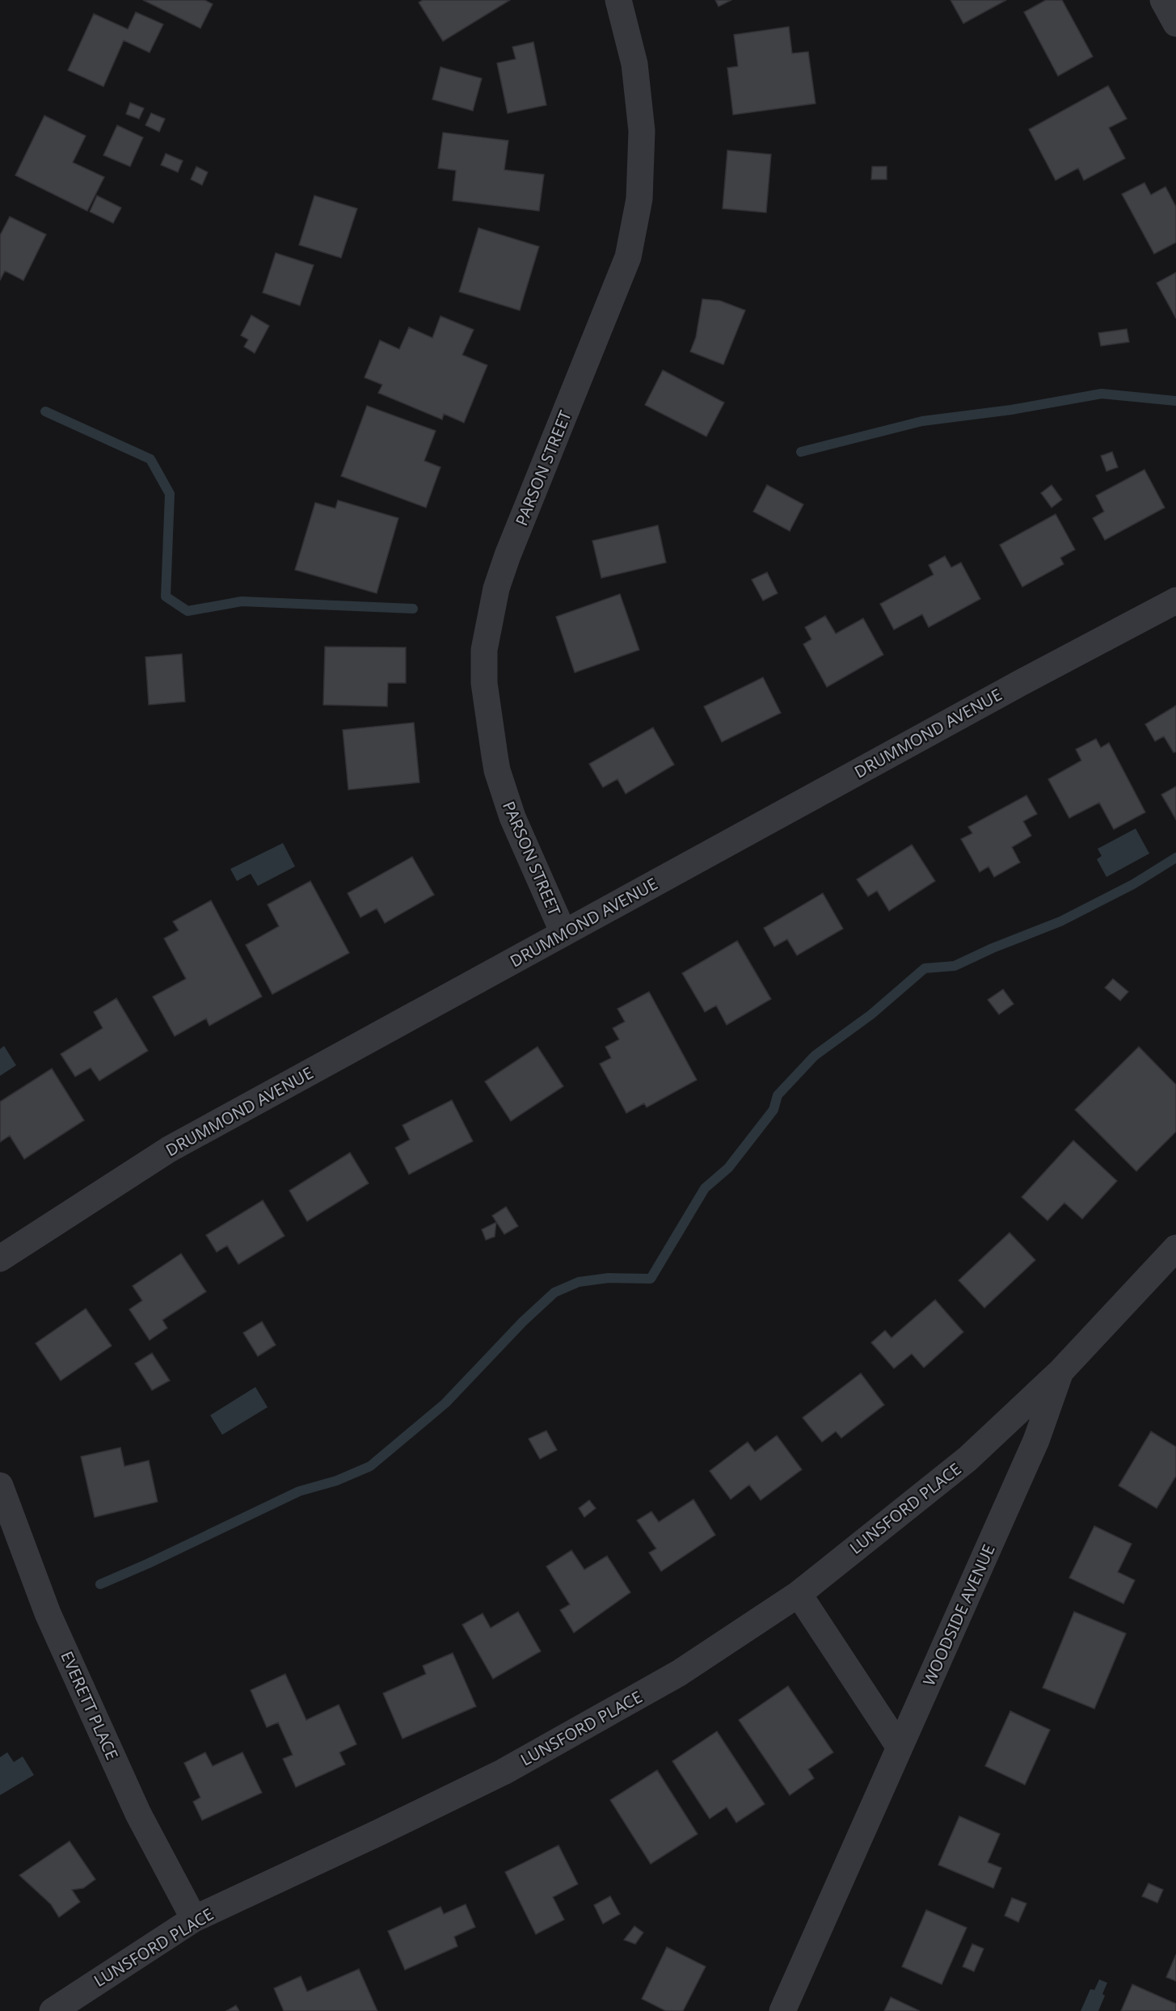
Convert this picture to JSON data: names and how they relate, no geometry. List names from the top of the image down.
{
  "streets": {
    "street": [
      "PARSON STREET",
      "DRUMMOND AVENUE",
      "LUNSFORD PLACE",
      "WOODSIDE AVENUE",
      "EVERETT PLACE"
    ]
  },
  "crossings": [
    ["PARSON STREET", "DRUMMOND AVENUE"],
    ["LUNSFORD PLACE", "WOODSIDE AVENUE"],
    ["LUNSFORD PLACE", "EVERETT PLACE"]
  ]
}
